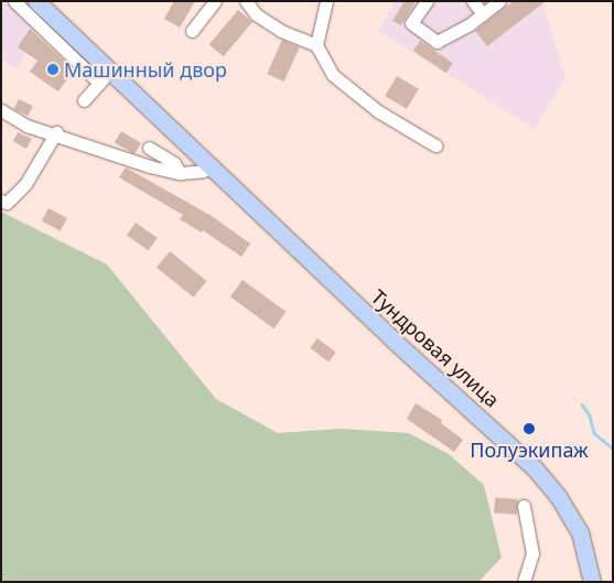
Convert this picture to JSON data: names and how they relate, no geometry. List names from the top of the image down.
{
  "streets": {
    "main road": ["Тундровая улица"]
  },
  "places": ["Машинный двор", "Полуэкипаж"]
}
